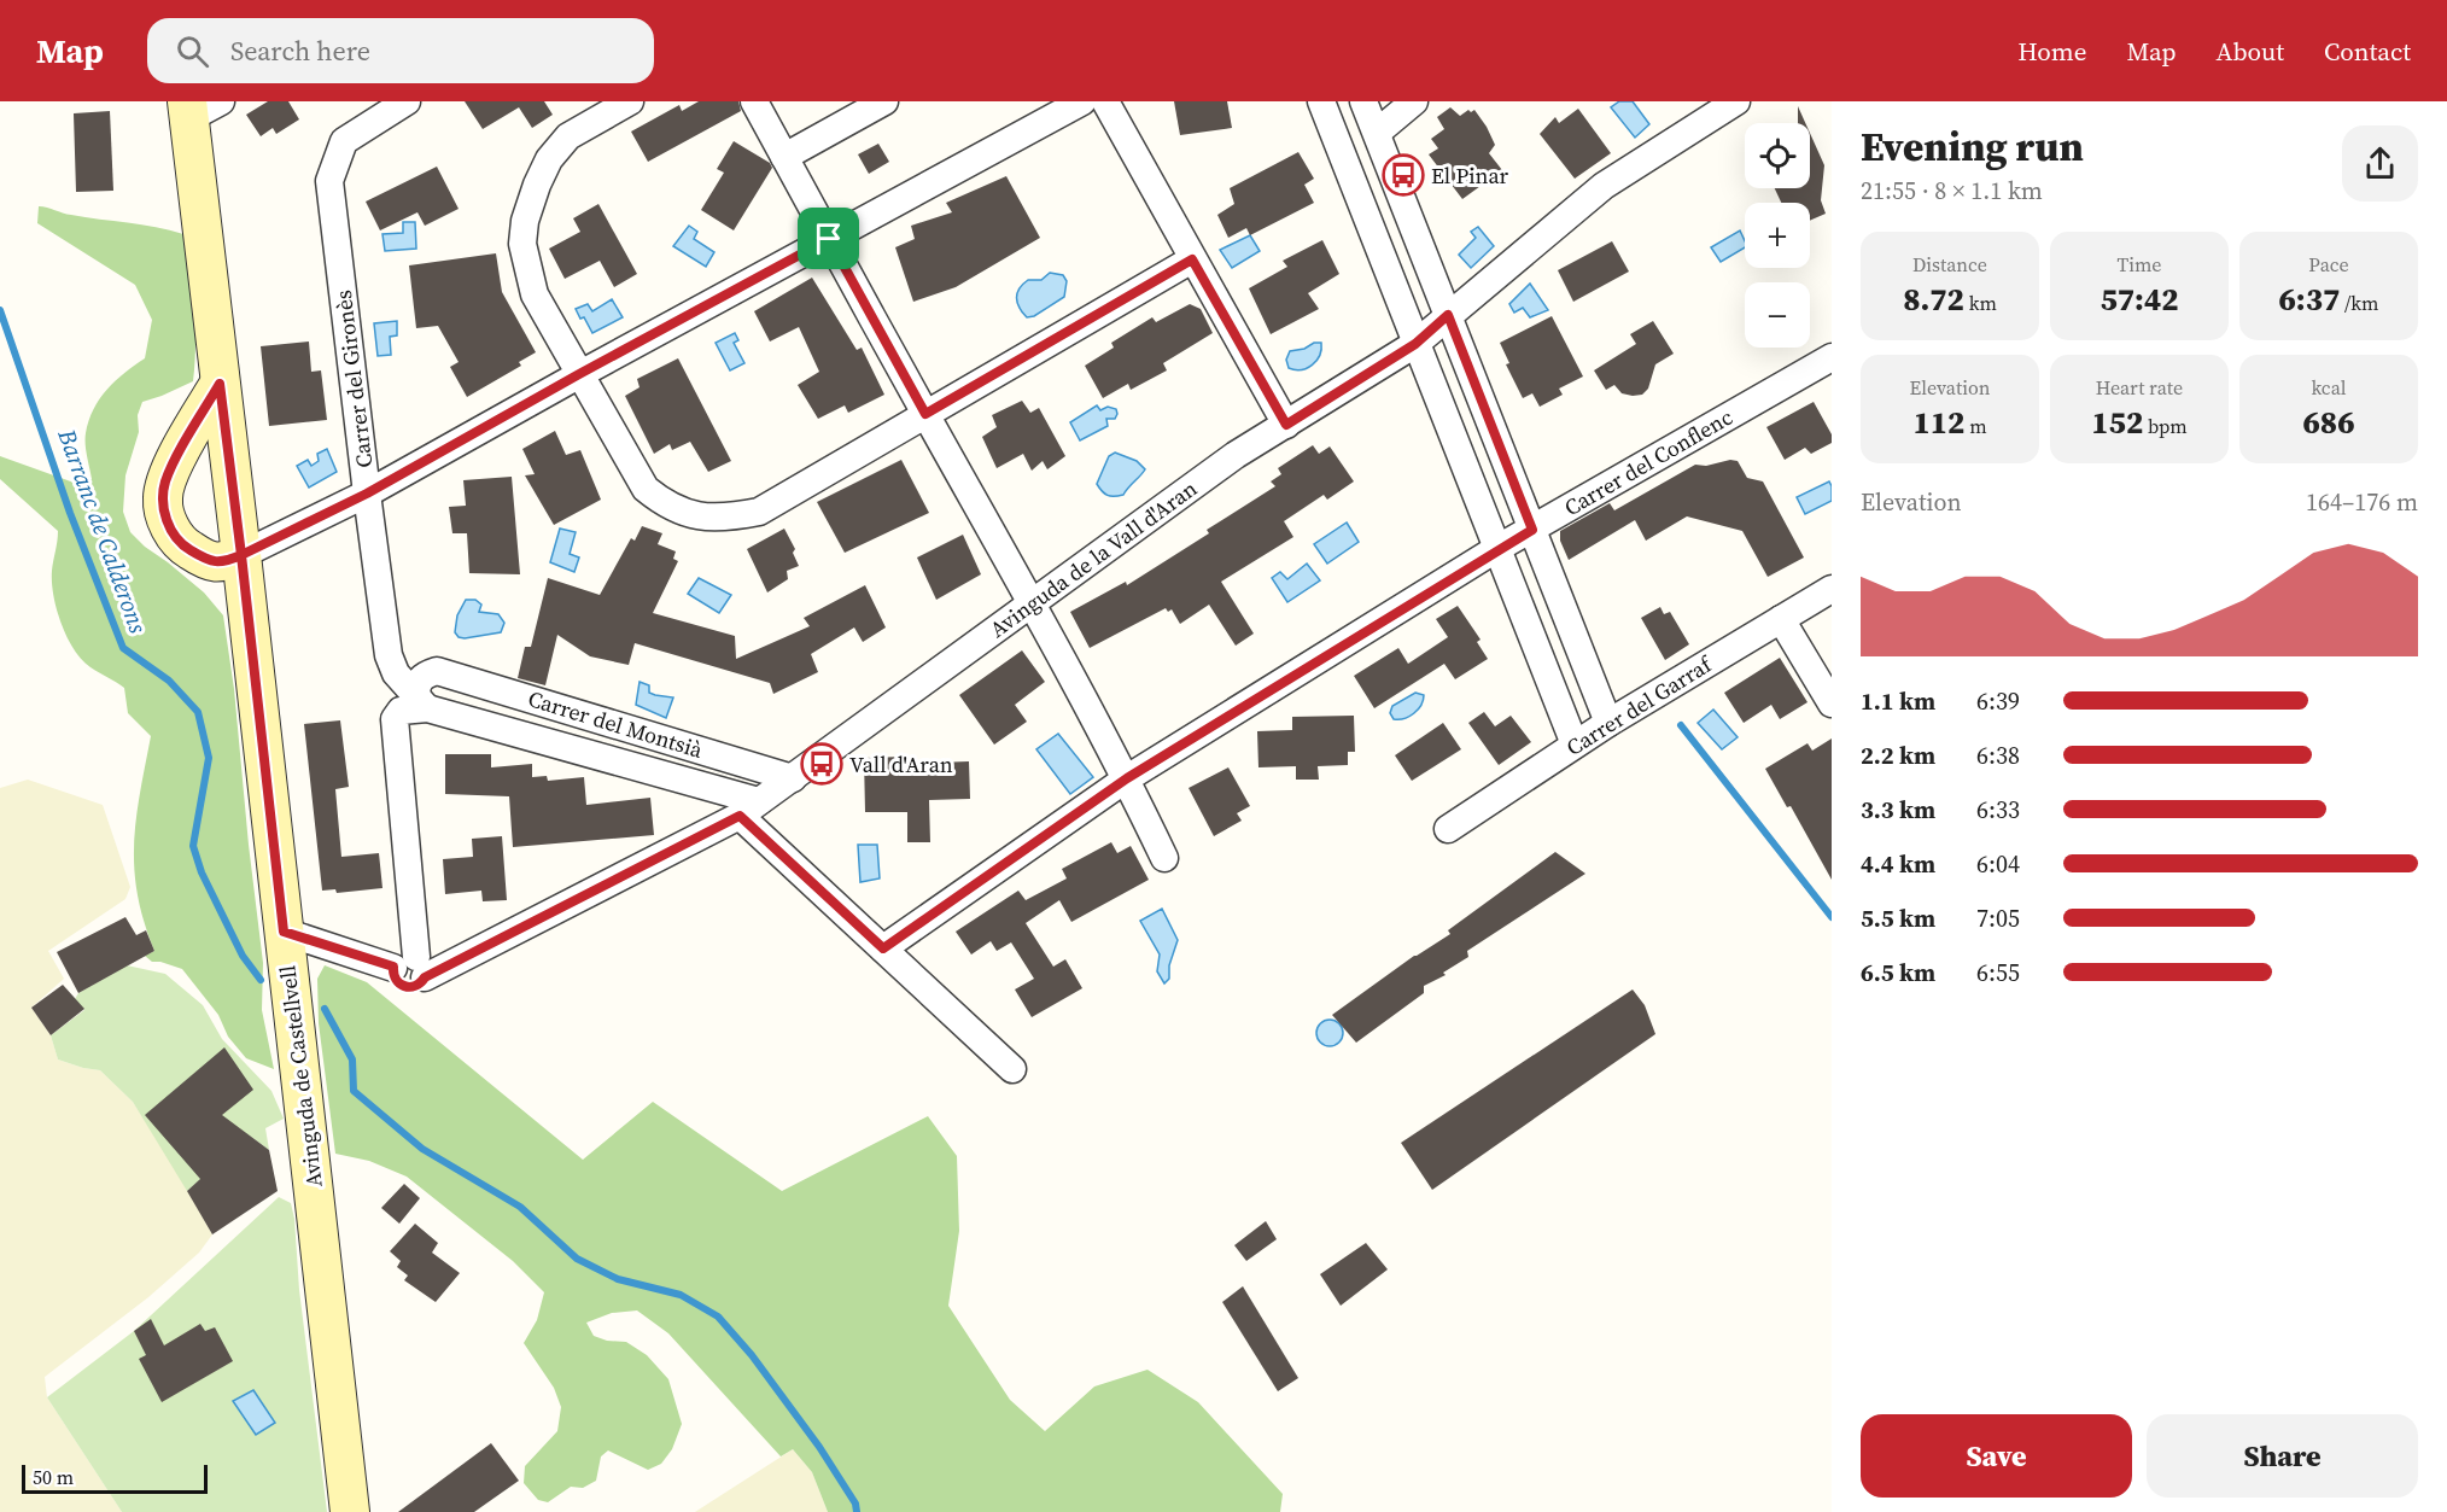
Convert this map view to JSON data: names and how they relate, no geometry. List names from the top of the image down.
{
  "streets": {
    "street": [
      "Carrer del Gironès",
      "Carrer del Conflenc",
      "Avinguda de la Vall d'Aran",
      "Carrer del Garraf",
      "Carrer del Montsià",
      "Avinguda de Castellvell"
    ]
  },
  "crossings": [
    ["Carrer del Gironès", "Carrer del Montsià"],
    ["Carrer del Conflenc", "Carrer del Montsià"],
    ["Avinguda de la Vall d'Aran", "Carrer del Montsià"]
  ],
  "water": ["Barranc de Calderons"],
  "places": {
    "bus stop": ["El Pinar", "Vall d'Aran"]
  },
  "scale_bar": "50 m",
  "page": {
    "header": "Map",
    "search": "Search here",
    "nav": [
      "Home",
      "Map",
      "About",
      "Contact"
    ],
    "heading": ["Evening run", "21:55 · 8 × 1.1 km"],
    "map_buttons": ["+", "−"],
    "stats": [
      ["Distance", "8.72 km"],
      ["Time", "57:42"],
      ["Pace", "6:37 /km"],
      ["Elevation", "112 m"],
      ["Heart rate", "152 bpm"],
      ["kcal", "686"]
    ],
    "chart": ["Elevation", "164–176 m"],
    "list": [
      {
        "name": "1.1 km",
        "note": "6:39"
      },
      {
        "name": "2.2 km",
        "note": "6:38"
      },
      {
        "name": "3.3 km",
        "note": "6:33"
      },
      {
        "name": "4.4 km",
        "note": "6:04"
      },
      {
        "name": "5.5 km",
        "note": "7:05"
      },
      {
        "name": "6.5 km",
        "note": "6:55"
      }
    ],
    "buttons": ["Save", "Share"],
    "scale": "50 m"
  }
}
